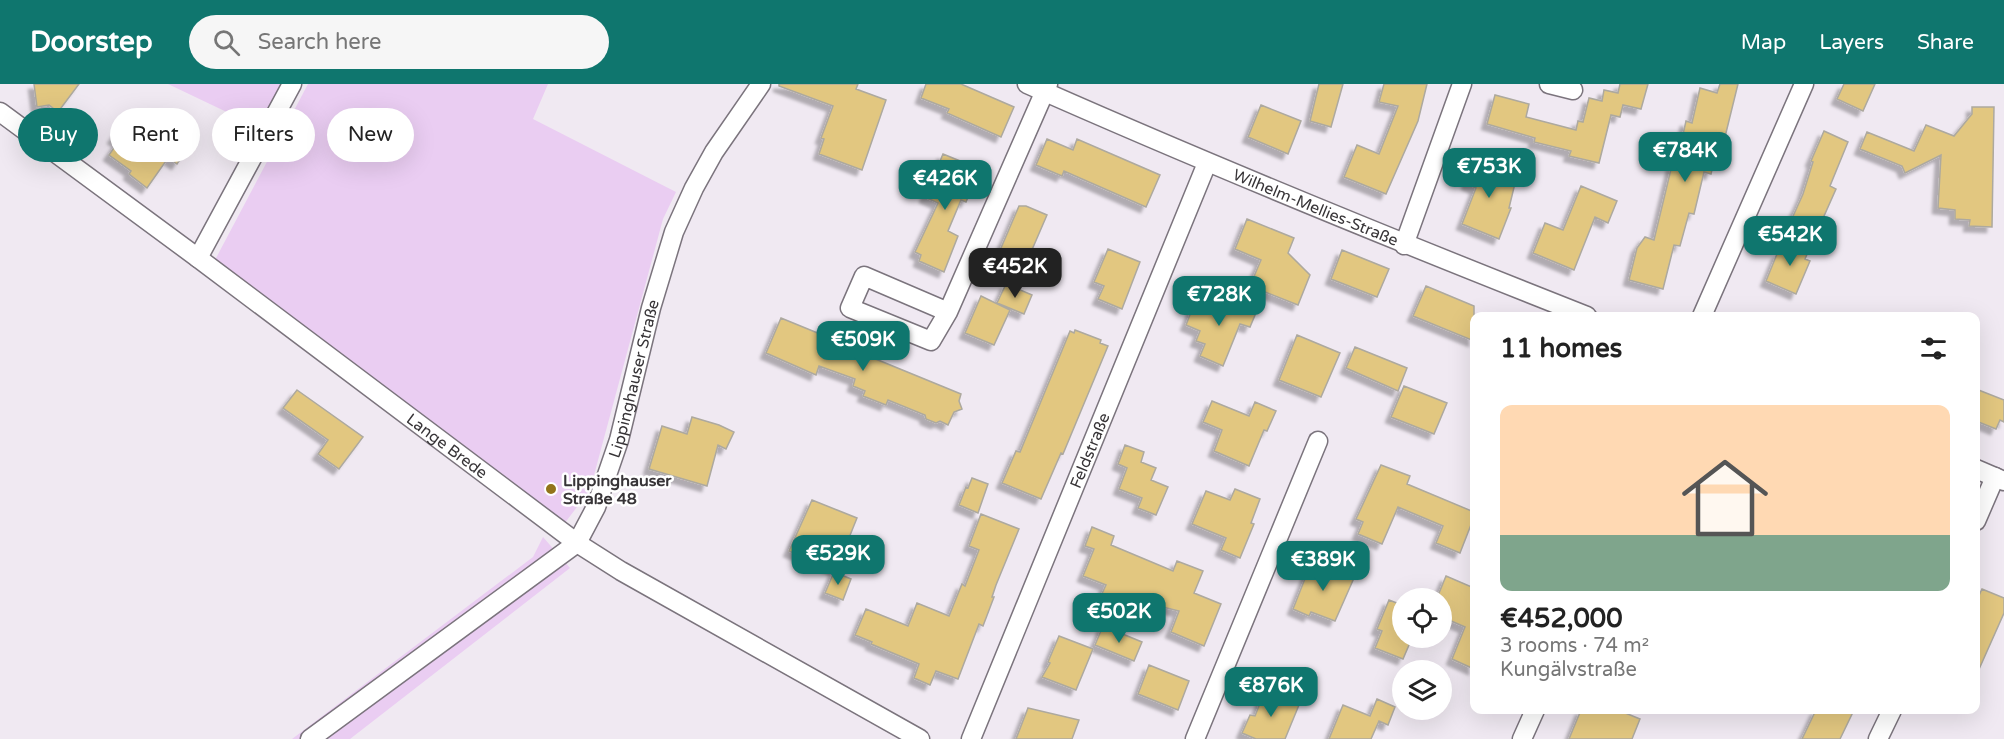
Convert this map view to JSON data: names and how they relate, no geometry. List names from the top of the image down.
{
  "streets": {
    "street": [
      "Wilhelm-Mellies-Straße",
      "Lippinghauser Straße",
      "Lange Brede",
      "Feldstraße"
    ]
  },
  "crossings": [
    ["Wilhelm-Mellies-Straße", "Feldstraße"],
    ["Lippinghauser Straße", "Lange Brede"]
  ],
  "places": ["Lippinghauser Straße 48"],
  "page": {
    "header": "Doorstep",
    "search": "Search here",
    "nav": ["Map", "Layers", "Share"],
    "chip": [
      "Buy",
      "Rent",
      "Filters",
      "New"
    ],
    "price": [
      "€784K",
      "€753K",
      "€426K",
      "€542K",
      "€452K",
      "€728K",
      "€509K",
      "€529K",
      "€389K",
      "€502K",
      "€876K"
    ],
    "heading": "11 homes",
    "list": [
      {
        "name": "€452,000",
        "note": "3 rooms · 74 m² · Kungälvstraße"
      }
    ]
  }
}
